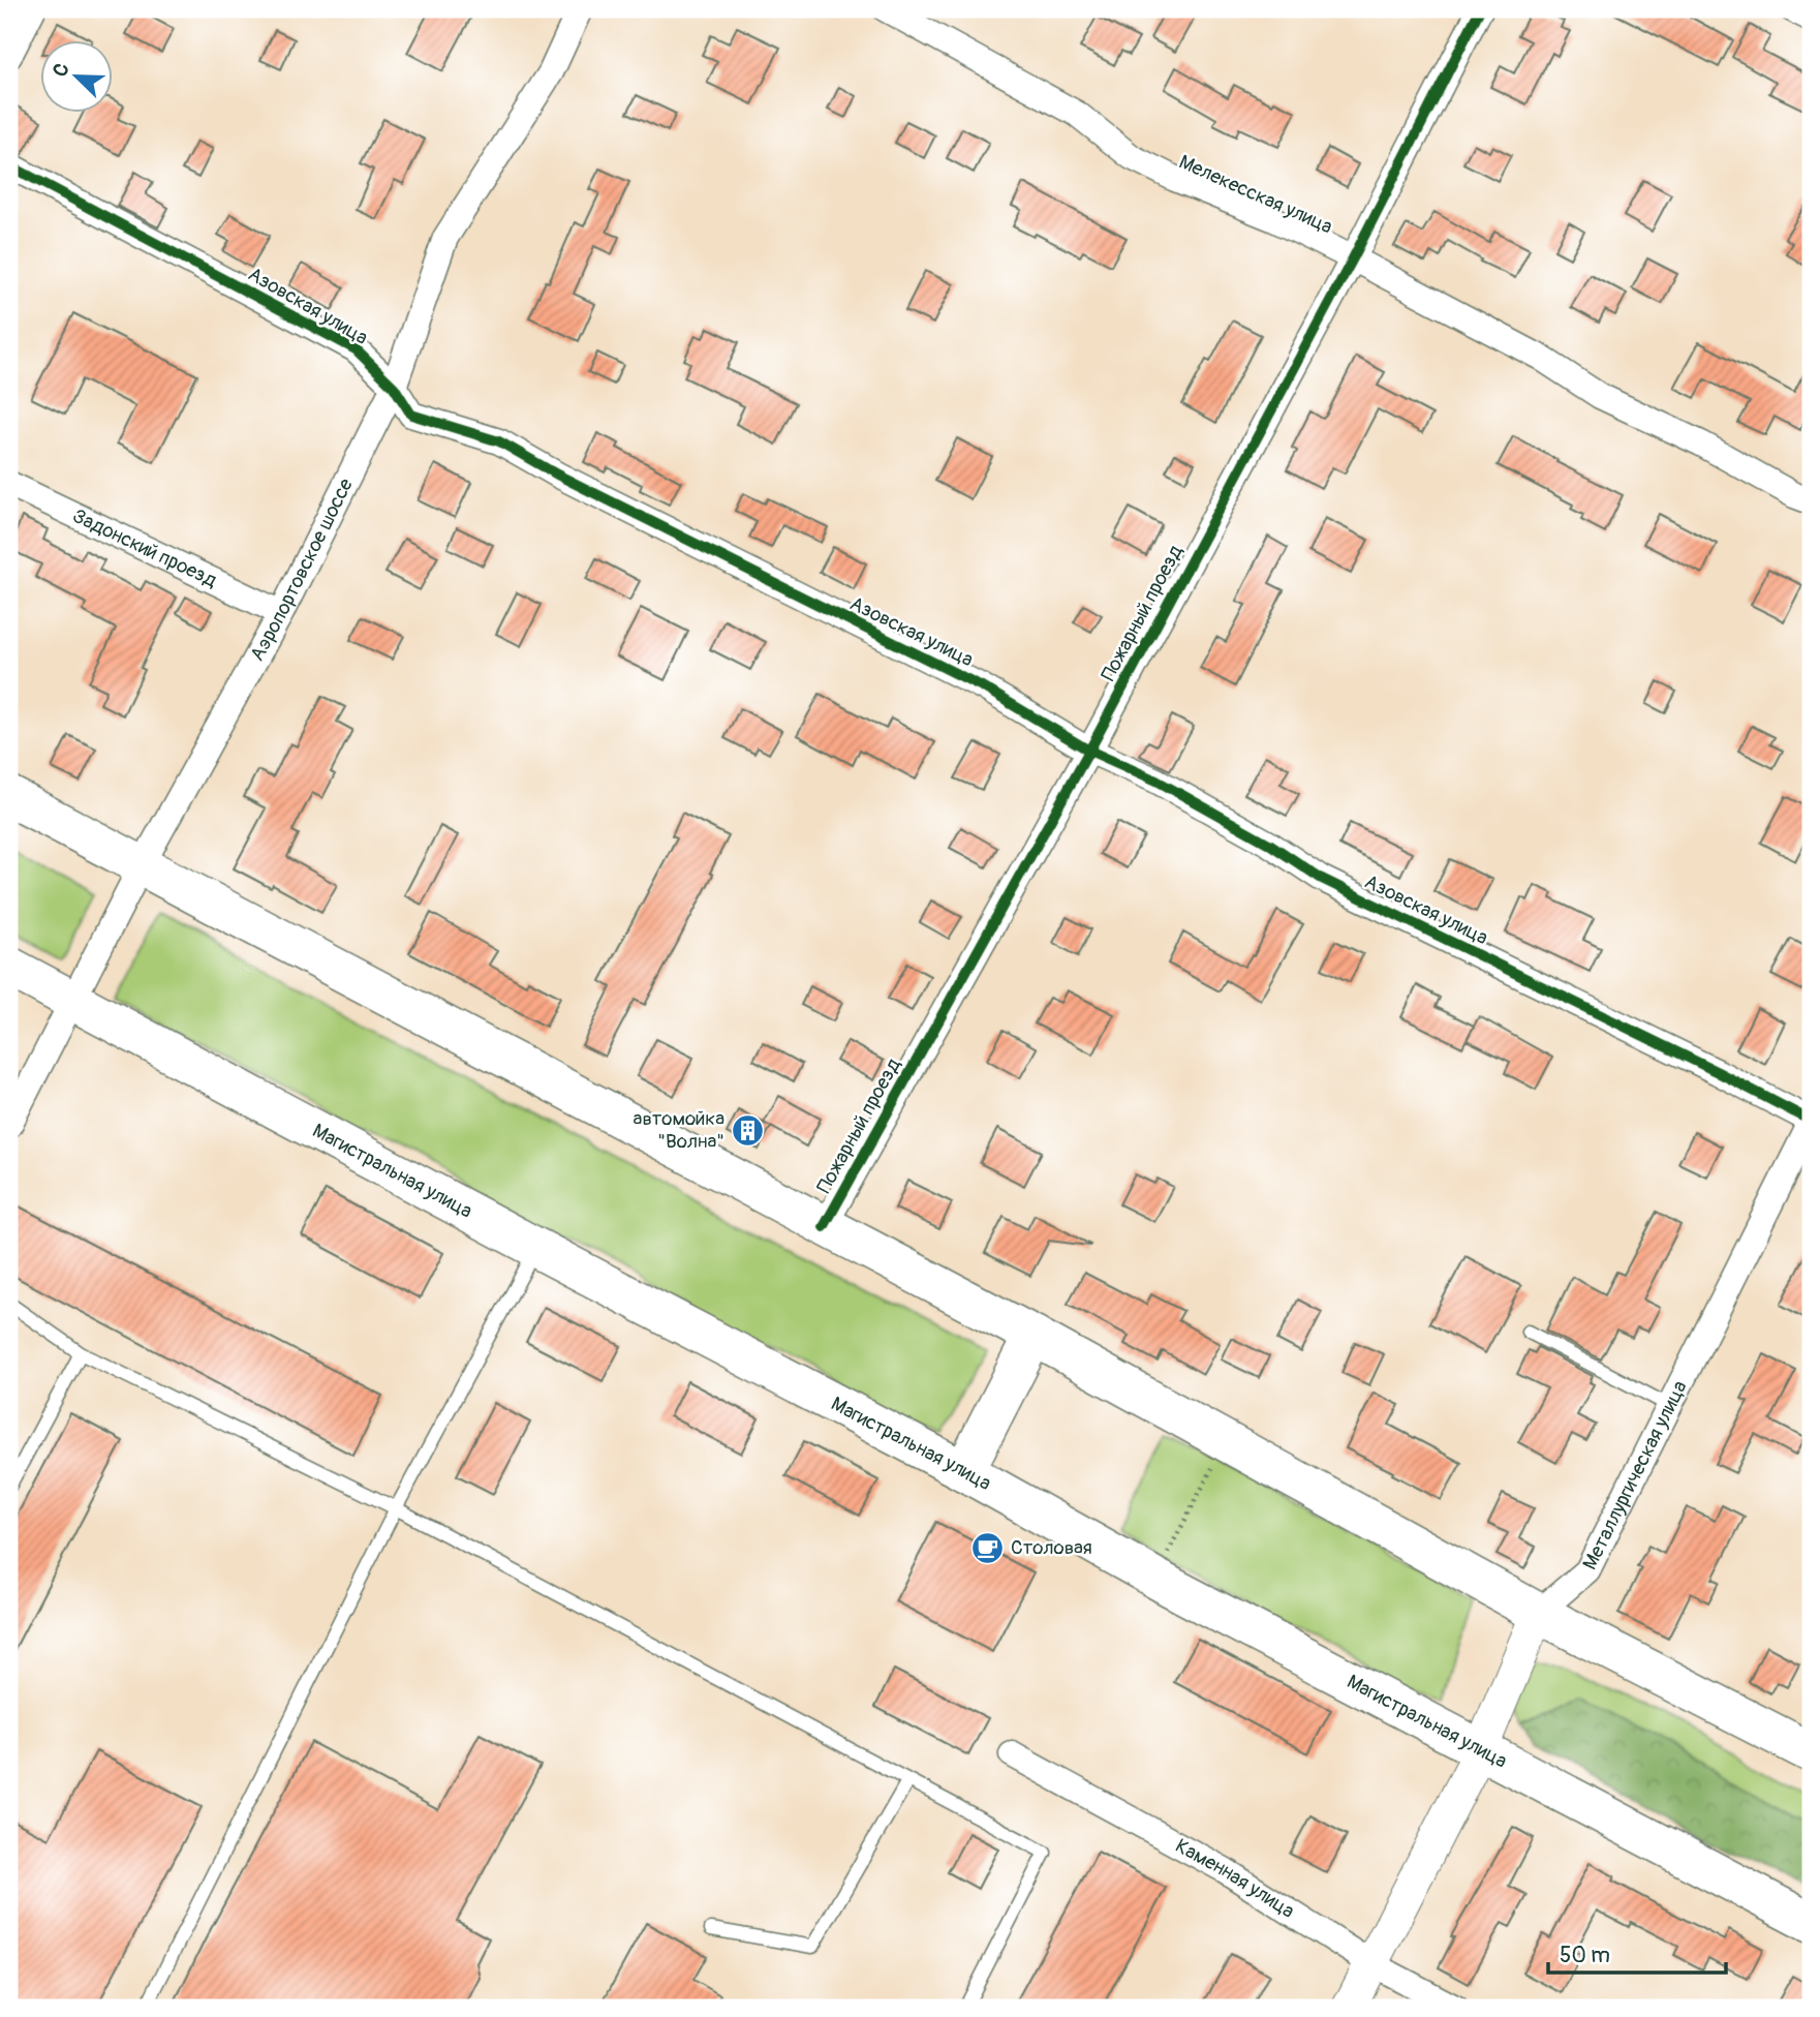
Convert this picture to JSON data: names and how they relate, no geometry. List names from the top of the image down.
{
  "streets": {
    "main road": ["Магистральная улица"],
    "street": [
      "Мелекесская улица",
      "Азовская улица",
      "Задонский проезд",
      "Аэропортовское шоссе",
      "Пожарный проезд",
      "Металлургическая улица",
      "Каменная улица"
    ]
  },
  "crossings": [
    ["Мелекесская улица", "Пожарный проезд"],
    ["Азовская улица", "Аэропортовское шоссе"],
    ["Азовская улица", "Пожарный проезд"],
    ["Азовская улица", "Металлургическая улица"],
    ["Задонский проезд", "Аэропортовское шоссе"],
    ["Аэропортовское шоссе", "Магистральная улица"],
    ["Магистральная улица", "Металлургическая улица"],
    ["Металлургическая улица", "Каменная улица"]
  ],
  "places": {
    "building": ["автомойка \"Волна\""],
    "cafe": ["Столовая"]
  },
  "scale_bar": "50 m",
  "north": "top left"
}
